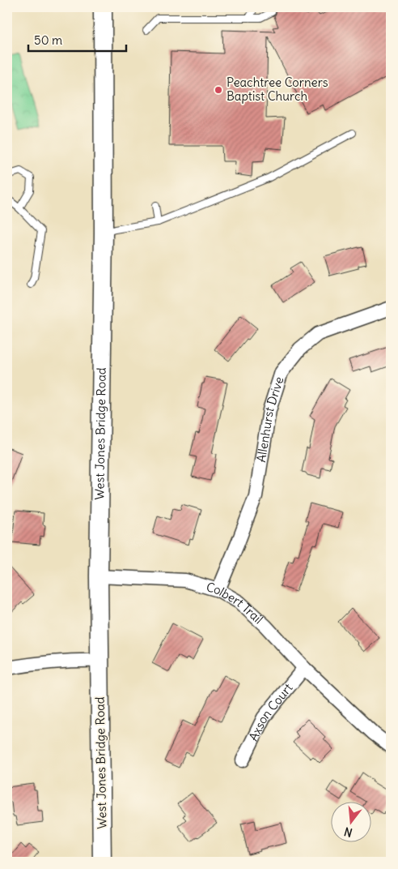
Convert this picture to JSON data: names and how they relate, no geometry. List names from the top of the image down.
{
  "streets": {
    "street": [
      "Allenhurst Drive",
      "West Jones Bridge Road",
      "Colbert Trail",
      "Axson Court"
    ]
  },
  "crossings": [
    ["Allenhurst Drive", "Colbert Trail"],
    ["West Jones Bridge Road", "Colbert Trail"],
    ["Colbert Trail", "Axson Court"]
  ],
  "places": ["Peachtree Corners Baptist Church"],
  "scale_bar": "50 m",
  "north": "bottom"
}
